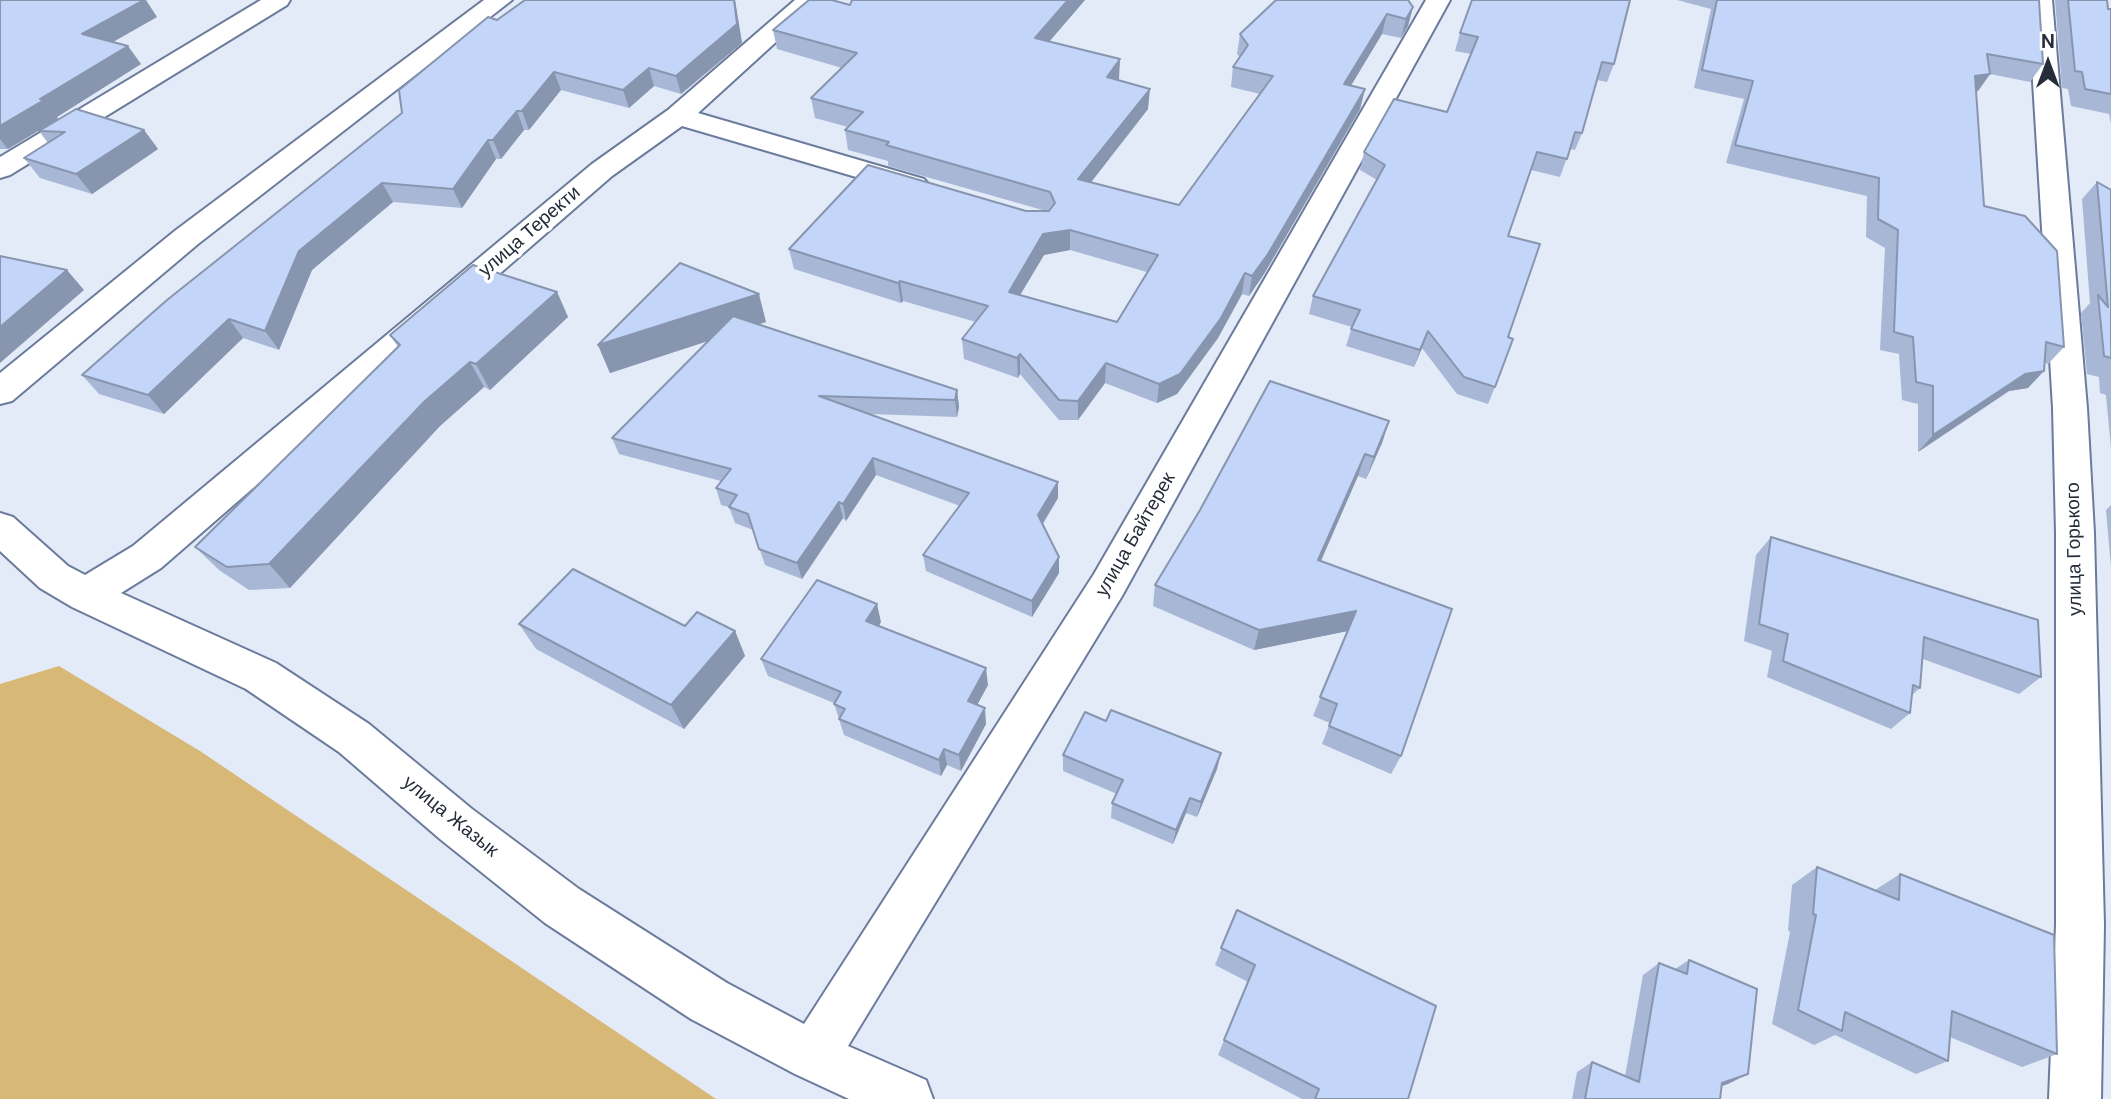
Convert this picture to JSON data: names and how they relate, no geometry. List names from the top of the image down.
{
  "streets": {
    "street": [
      "улица Теректи",
      "улица Байтерек",
      "улица Горького",
      "улица Жазык"
    ]
  },
  "crossings": [
    ["улица Теректи", "улица Жазык"],
    ["улица Байтерек", "улица Жазык"]
  ],
  "north": "top"
}
